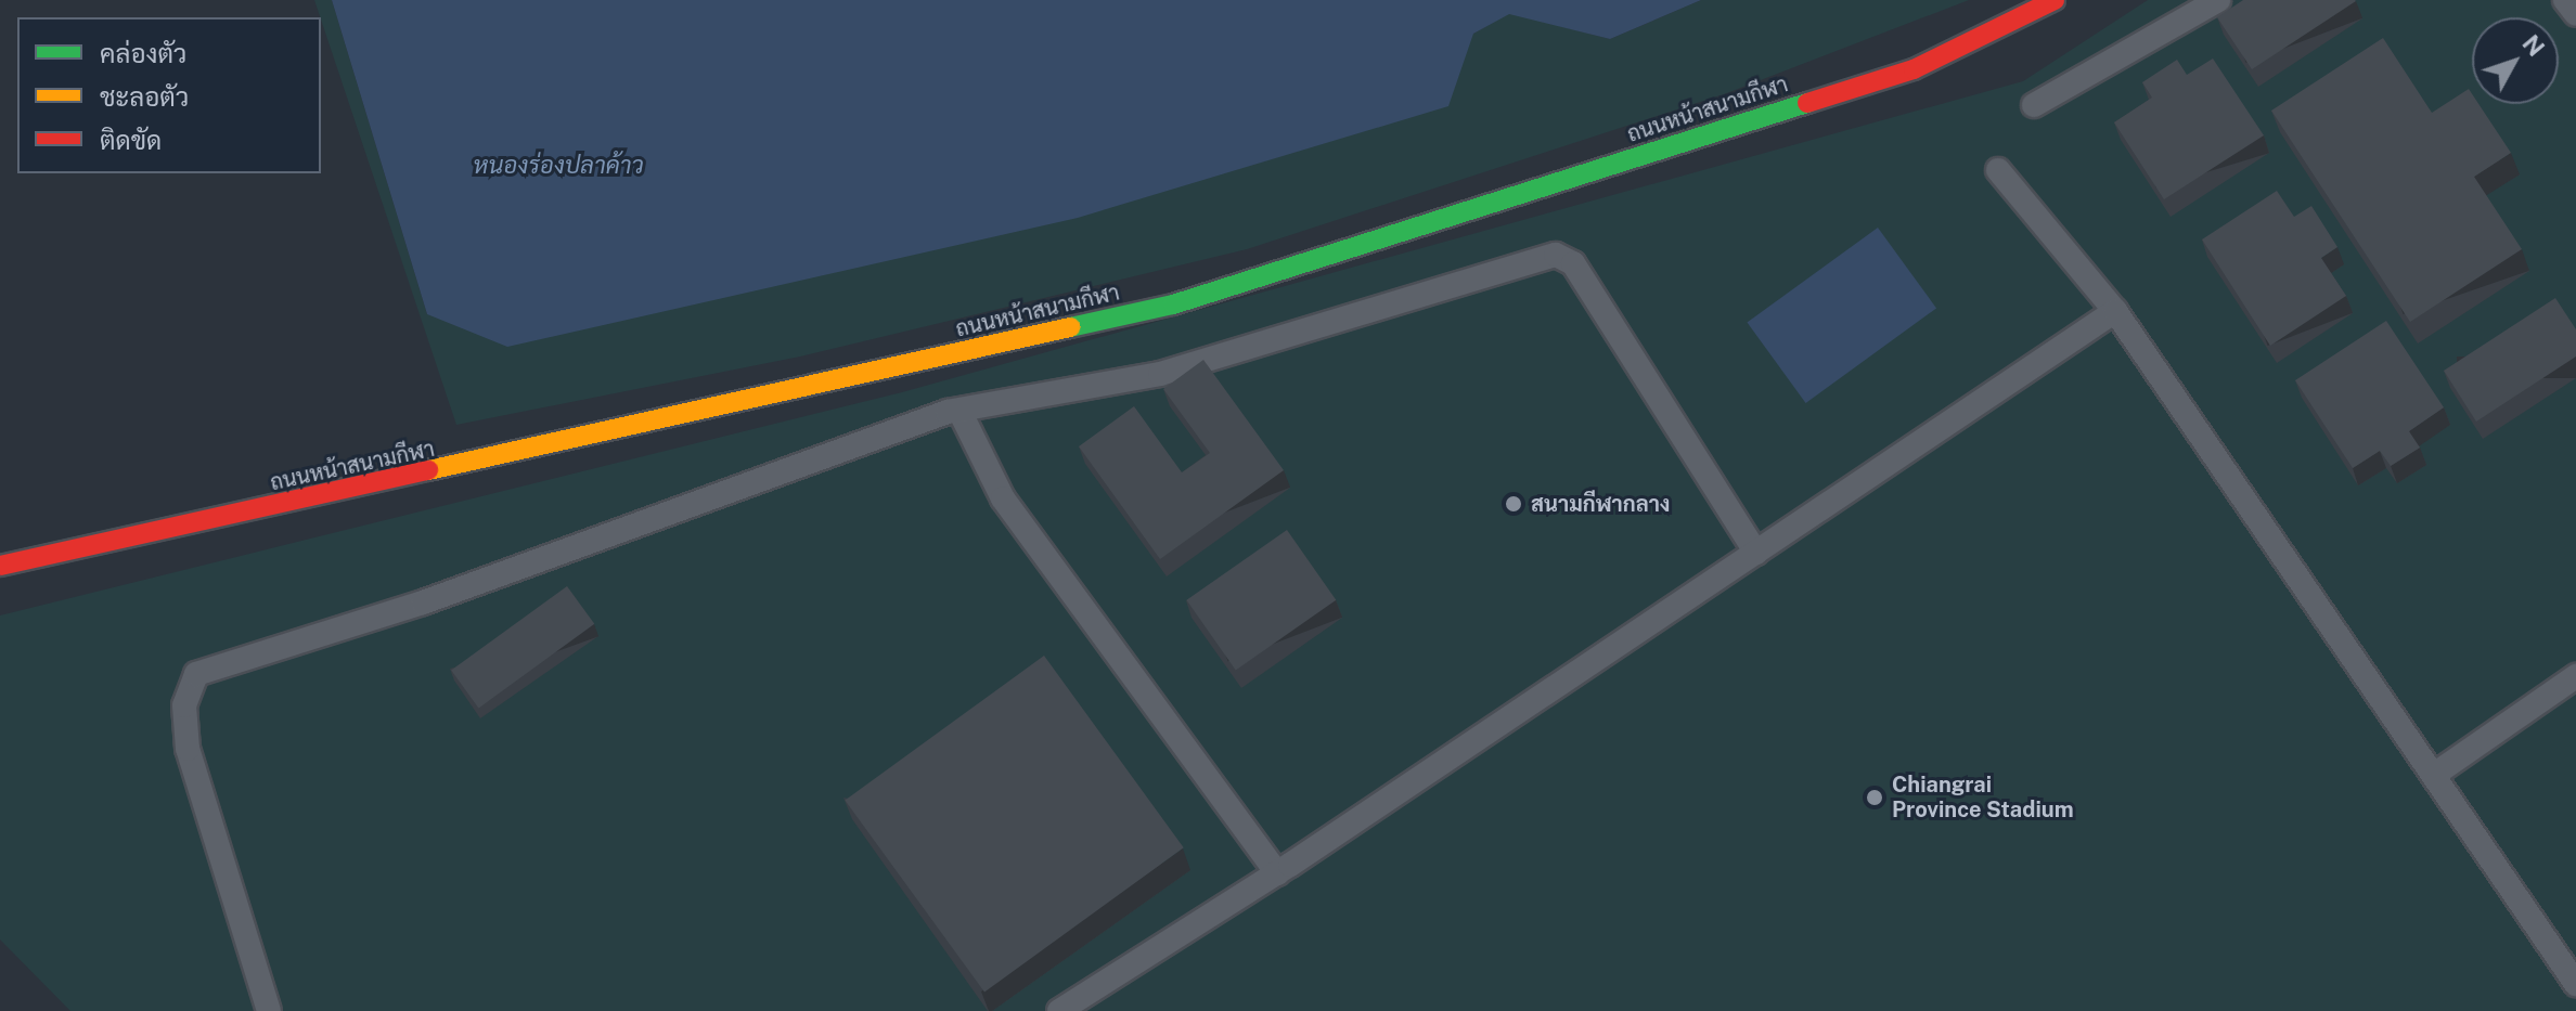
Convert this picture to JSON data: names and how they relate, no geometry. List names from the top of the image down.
{
  "streets": {
    "street": ["ถนนหน้าสนามกีฬา"]
  },
  "water": ["หนองร่องปลาค้าว"],
  "places": ["สนามกีฬากลาง", "Chiangrai Province Stadium"],
  "legend": ["คล่องตัว", "ชะลอตัว", "ติดขัด"],
  "north": "top right"
}
